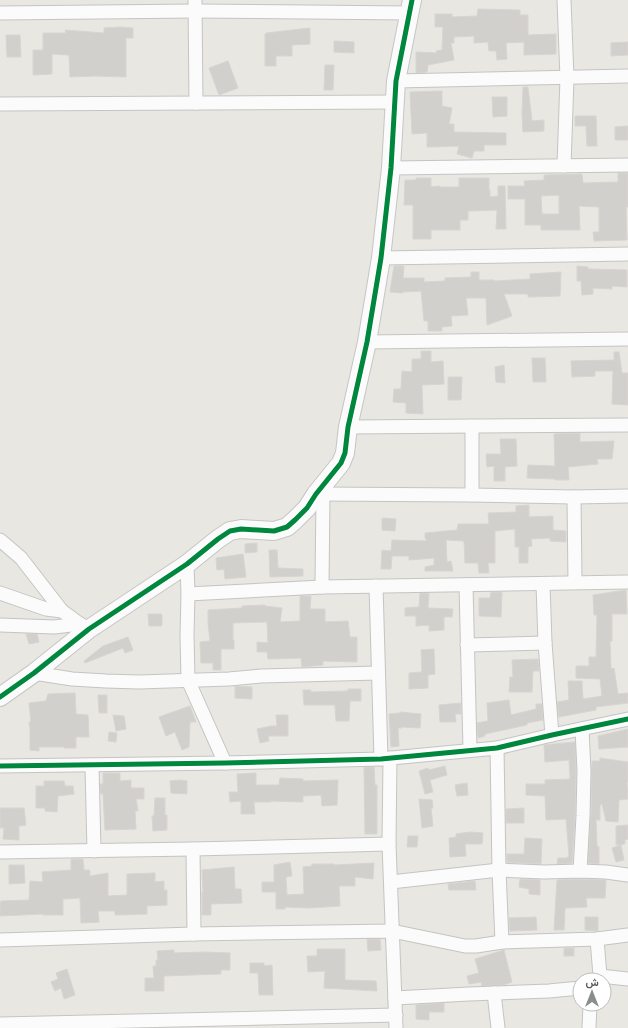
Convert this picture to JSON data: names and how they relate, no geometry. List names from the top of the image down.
{
  "north": "top"
}
